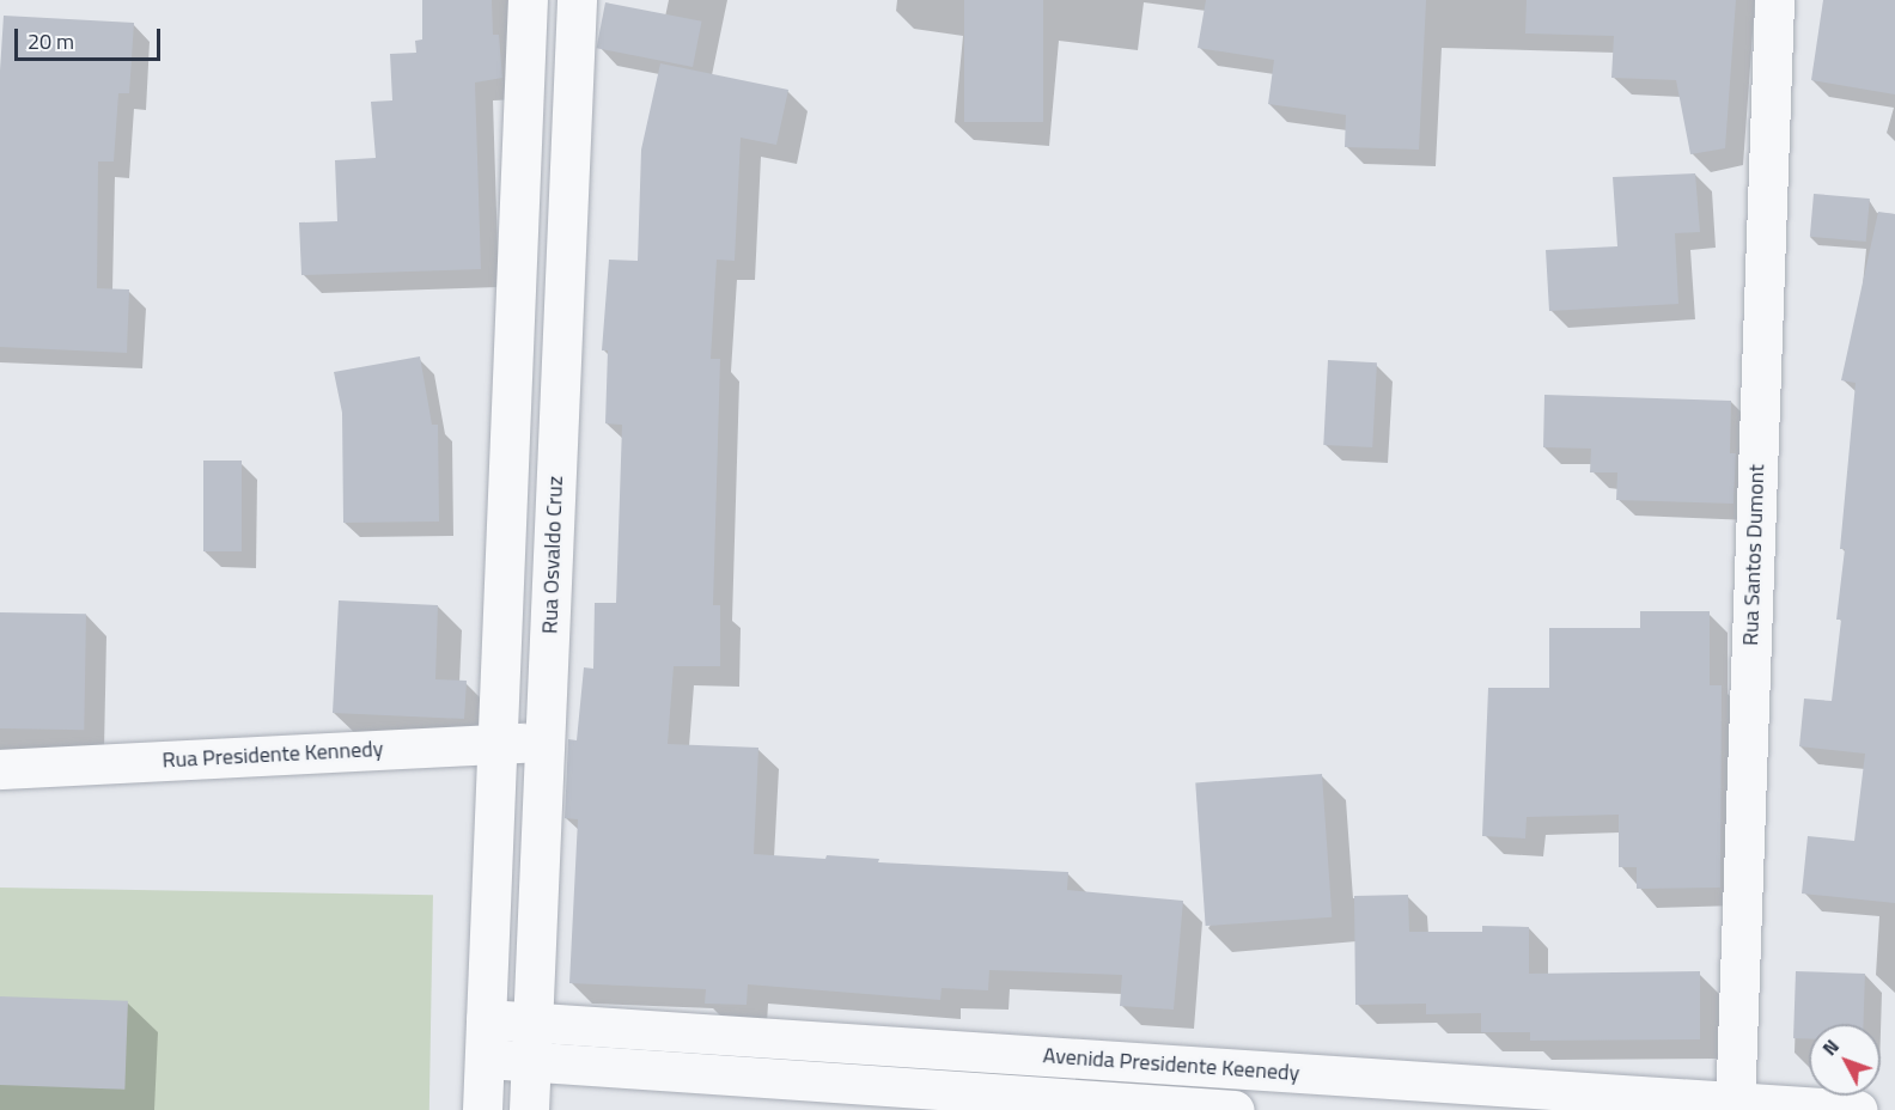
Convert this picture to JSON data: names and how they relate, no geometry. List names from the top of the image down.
{
  "streets": {
    "street": [
      "Rua Osvaldo Cruz",
      "Rua Santos Dumont",
      "Rua Presidente Kennedy",
      "Avenida Presidente Keenedy"
    ]
  },
  "crossings": [
    ["Rua Osvaldo Cruz", "Rua Presidente Kennedy"],
    ["Rua Osvaldo Cruz", "Avenida Presidente Keenedy"],
    ["Rua Santos Dumont", "Avenida Presidente Keenedy"]
  ],
  "scale_bar": "20 m",
  "north": "top left"
}
